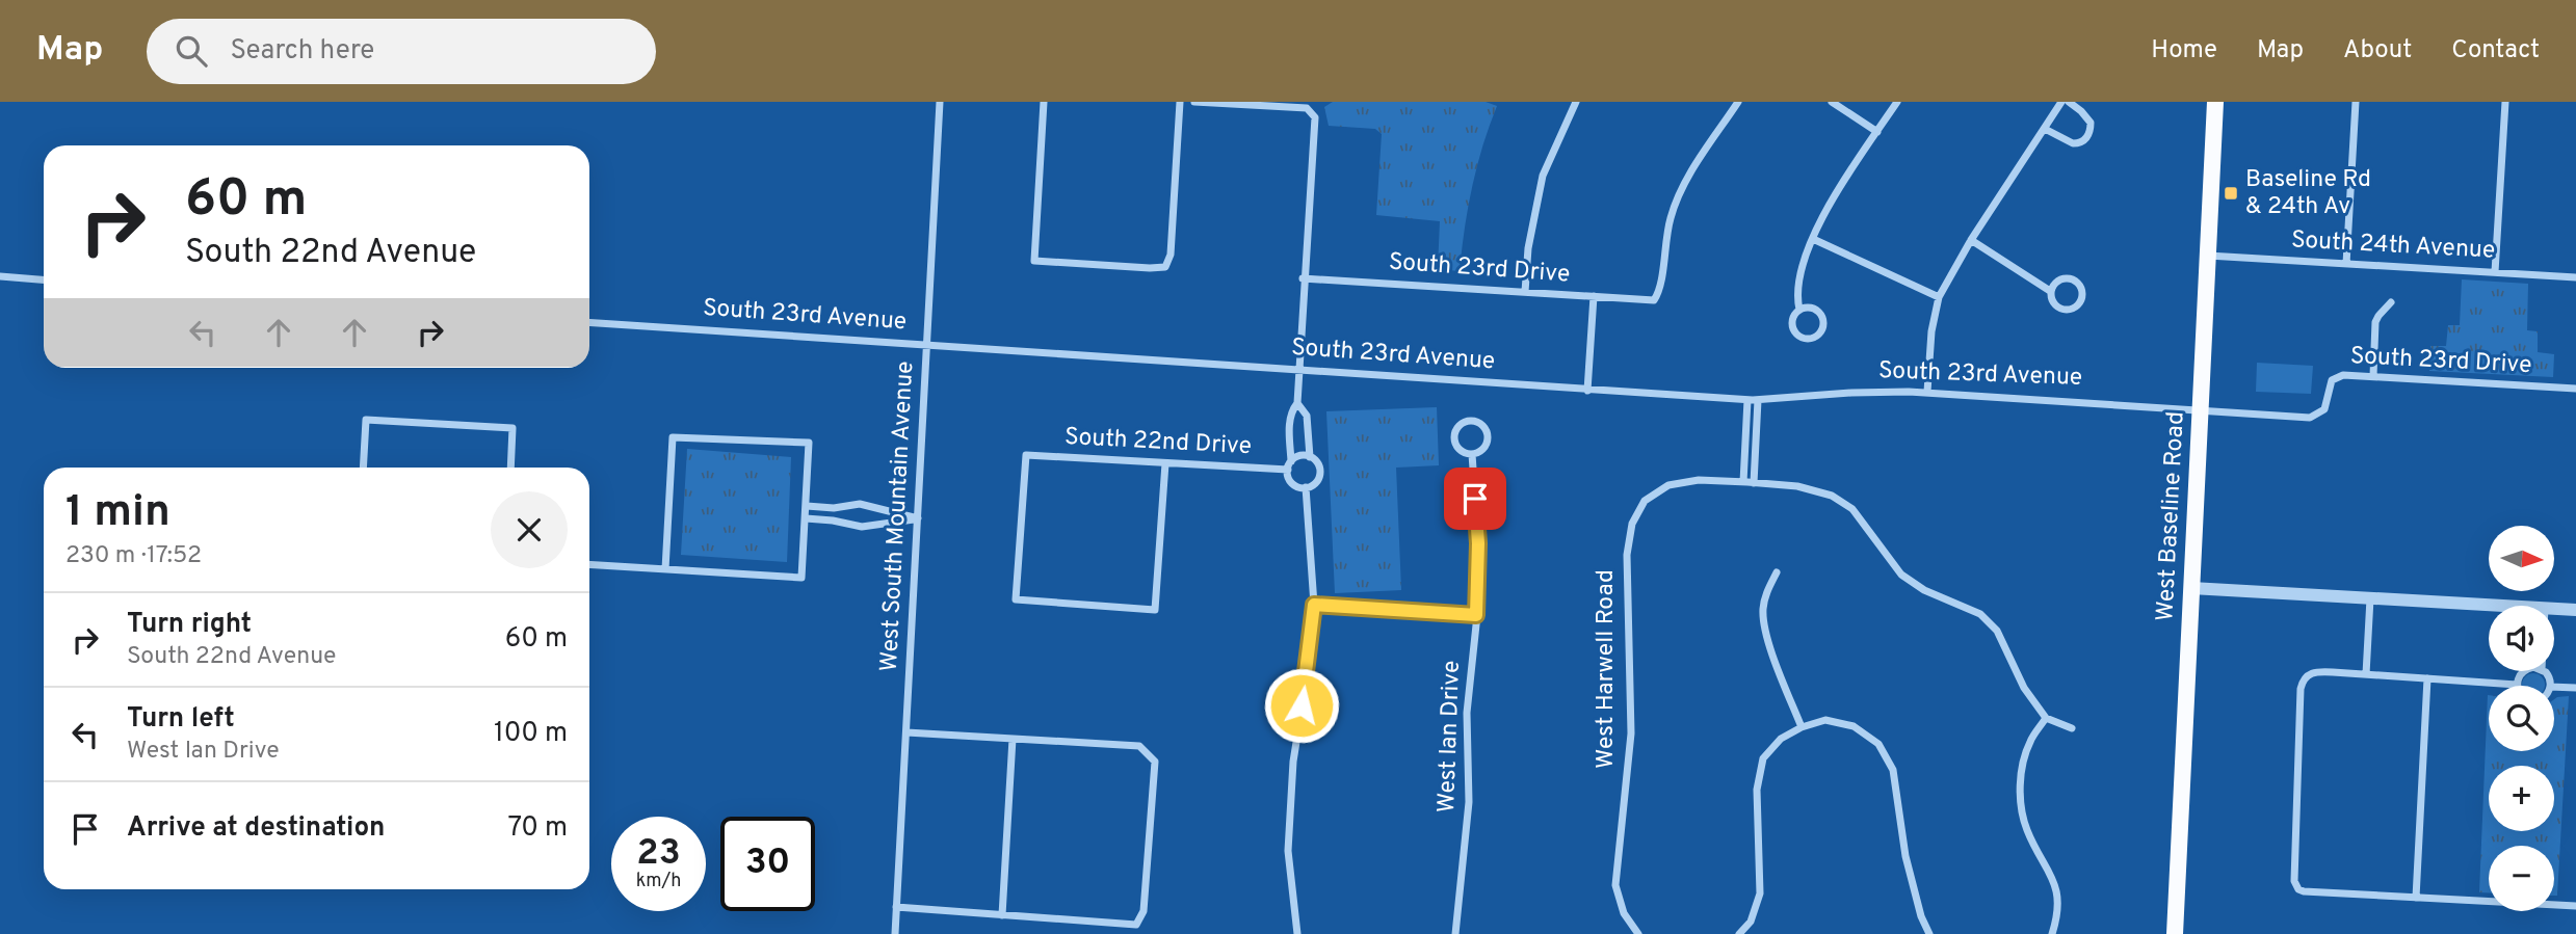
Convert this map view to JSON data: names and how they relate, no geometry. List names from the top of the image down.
{
  "streets": {
    "main road": ["West Baseline Road"],
    "street": [
      "South 24th Avenue",
      "South 23rd Drive",
      "South 23rd Avenue",
      "South 22nd Drive",
      "West South Mountain Avenue",
      "West Harwell Road",
      "West Ian Drive"
    ]
  },
  "crossings": [
    ["South 24th Avenue", "West Baseline Road"],
    ["South 23rd Drive", "South 23rd Avenue"],
    ["South 23rd Drive", "West Baseline Road"],
    ["South 23rd Avenue", "West South Mountain Avenue"],
    ["South 23rd Avenue", "West Baseline Road"]
  ],
  "places": {
    "transit": ["Baseline Rd & 24th Av"]
  },
  "north": "right",
  "page": {
    "header": "Map",
    "search": "Search here",
    "nav": [
      "Home",
      "Map",
      "About",
      "Contact"
    ],
    "turn": ["60 m", "South 22nd Avenue"],
    "heading": ["1 min", "230 m · 17:52"],
    "map_buttons": ["+", "−"],
    "list": [
      {
        "name": "Turn right",
        "note": "South 22nd Avenue",
        "value": "60 m"
      },
      {
        "name": "Turn left",
        "note": "West Ian Drive",
        "value": "100 m"
      },
      {
        "name": "Arrive at destination",
        "value": "70 m"
      }
    ],
    "speed": "23 km/h",
    "limit": "30"
  }
}
